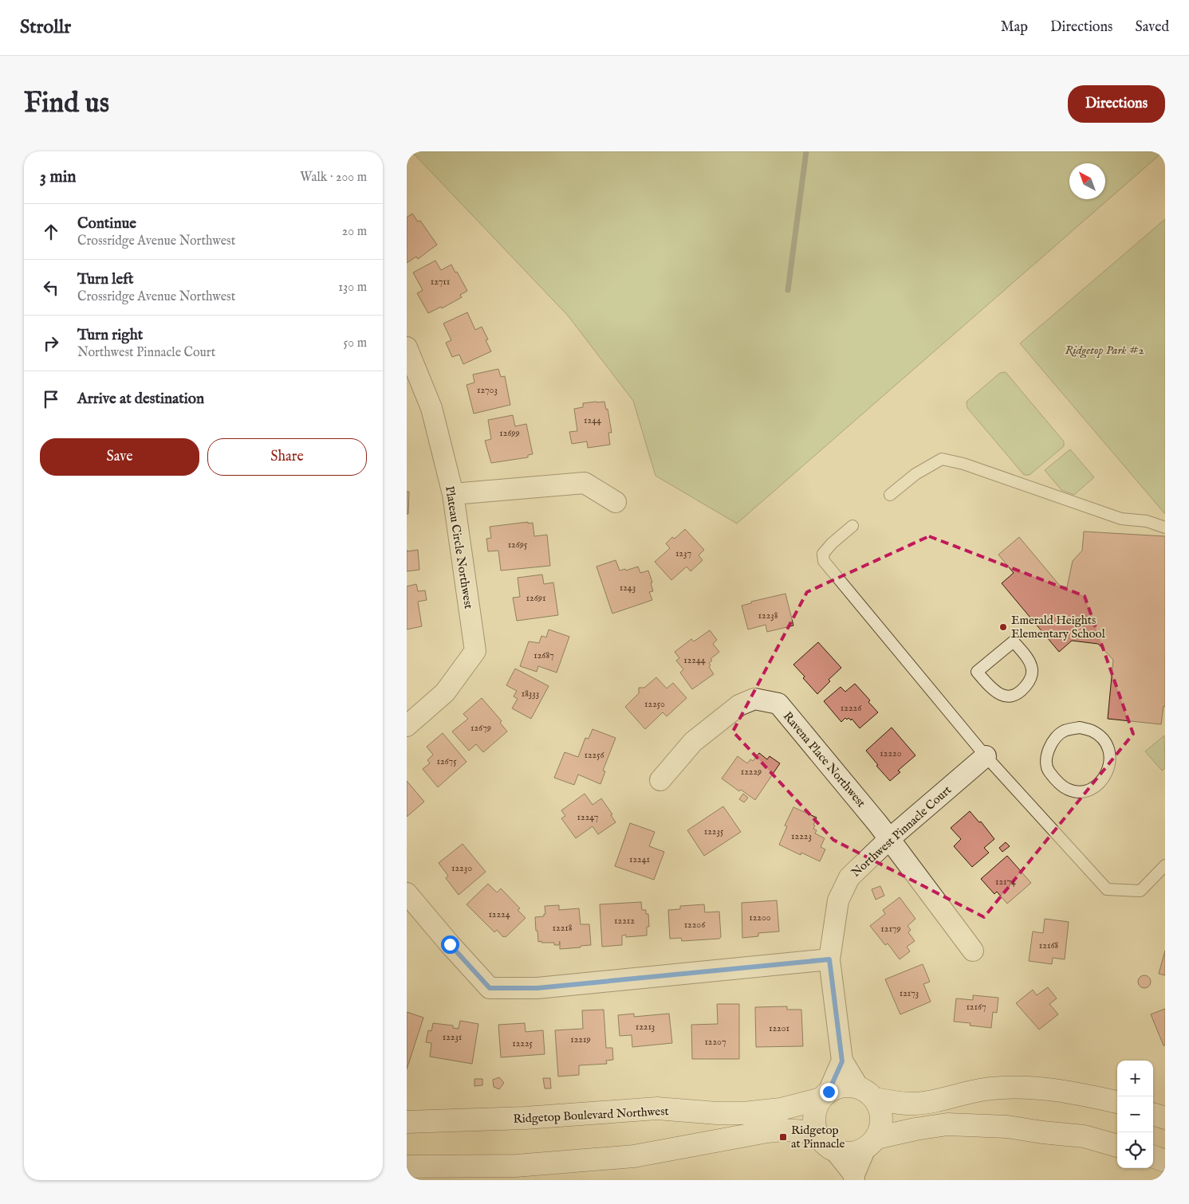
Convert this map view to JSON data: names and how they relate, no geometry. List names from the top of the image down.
{
  "streets": {
    "main road": ["Ridgetop Boulevard Northwest"],
    "street": ["Plateau Circle Northwest", "Ravena Place Northwest", "Northwest Pinnacle Court"]
  },
  "crossings": [
    ["Ravena Place Northwest", "Northwest Pinnacle Court"],
    ["Northwest Pinnacle Court", "Ridgetop Boulevard Northwest"]
  ],
  "parks": ["Ridgetop Park #2"],
  "places": {
    "other": ["Emerald Heights Elementary School"],
    "transit": ["Ridgetop at Pinnacle"]
  },
  "house_numbers": [
    "12711",
    "12703",
    "1244",
    "12699",
    "12695",
    "1237",
    "1243",
    "12691",
    "12238",
    "12687",
    "12244",
    "18333",
    "12250",
    "12226",
    "12679",
    "12220",
    "12256",
    "12675",
    "12229",
    "12247",
    "12235",
    "12223",
    "12241",
    "12230",
    "12174",
    "12224",
    "12200",
    "12212",
    "12206",
    "12218",
    "12179",
    "12168",
    "12173",
    "12167",
    "12213",
    "12201",
    "12231",
    "12219",
    "12207",
    "12225"
  ],
  "north": "top left",
  "page": {
    "header": "Strollr",
    "nav": ["Map", "Directions", "Saved"],
    "buttons": [
      "Directions",
      ["Save", "Share"]
    ],
    "title": "Find us",
    "heading": ["3 min", "Walk · 200 m"],
    "list": [
      ["Continue", "Crossridge Avenue Northwest", "20 m"],
      ["Turn left", "Crossridge Avenue Northwest", "130 m"],
      ["Turn right", "Northwest Pinnacle Court", "50 m"],
      "Arrive at destination"
    ],
    "map_buttons": ["+", "−"]
  }
}
